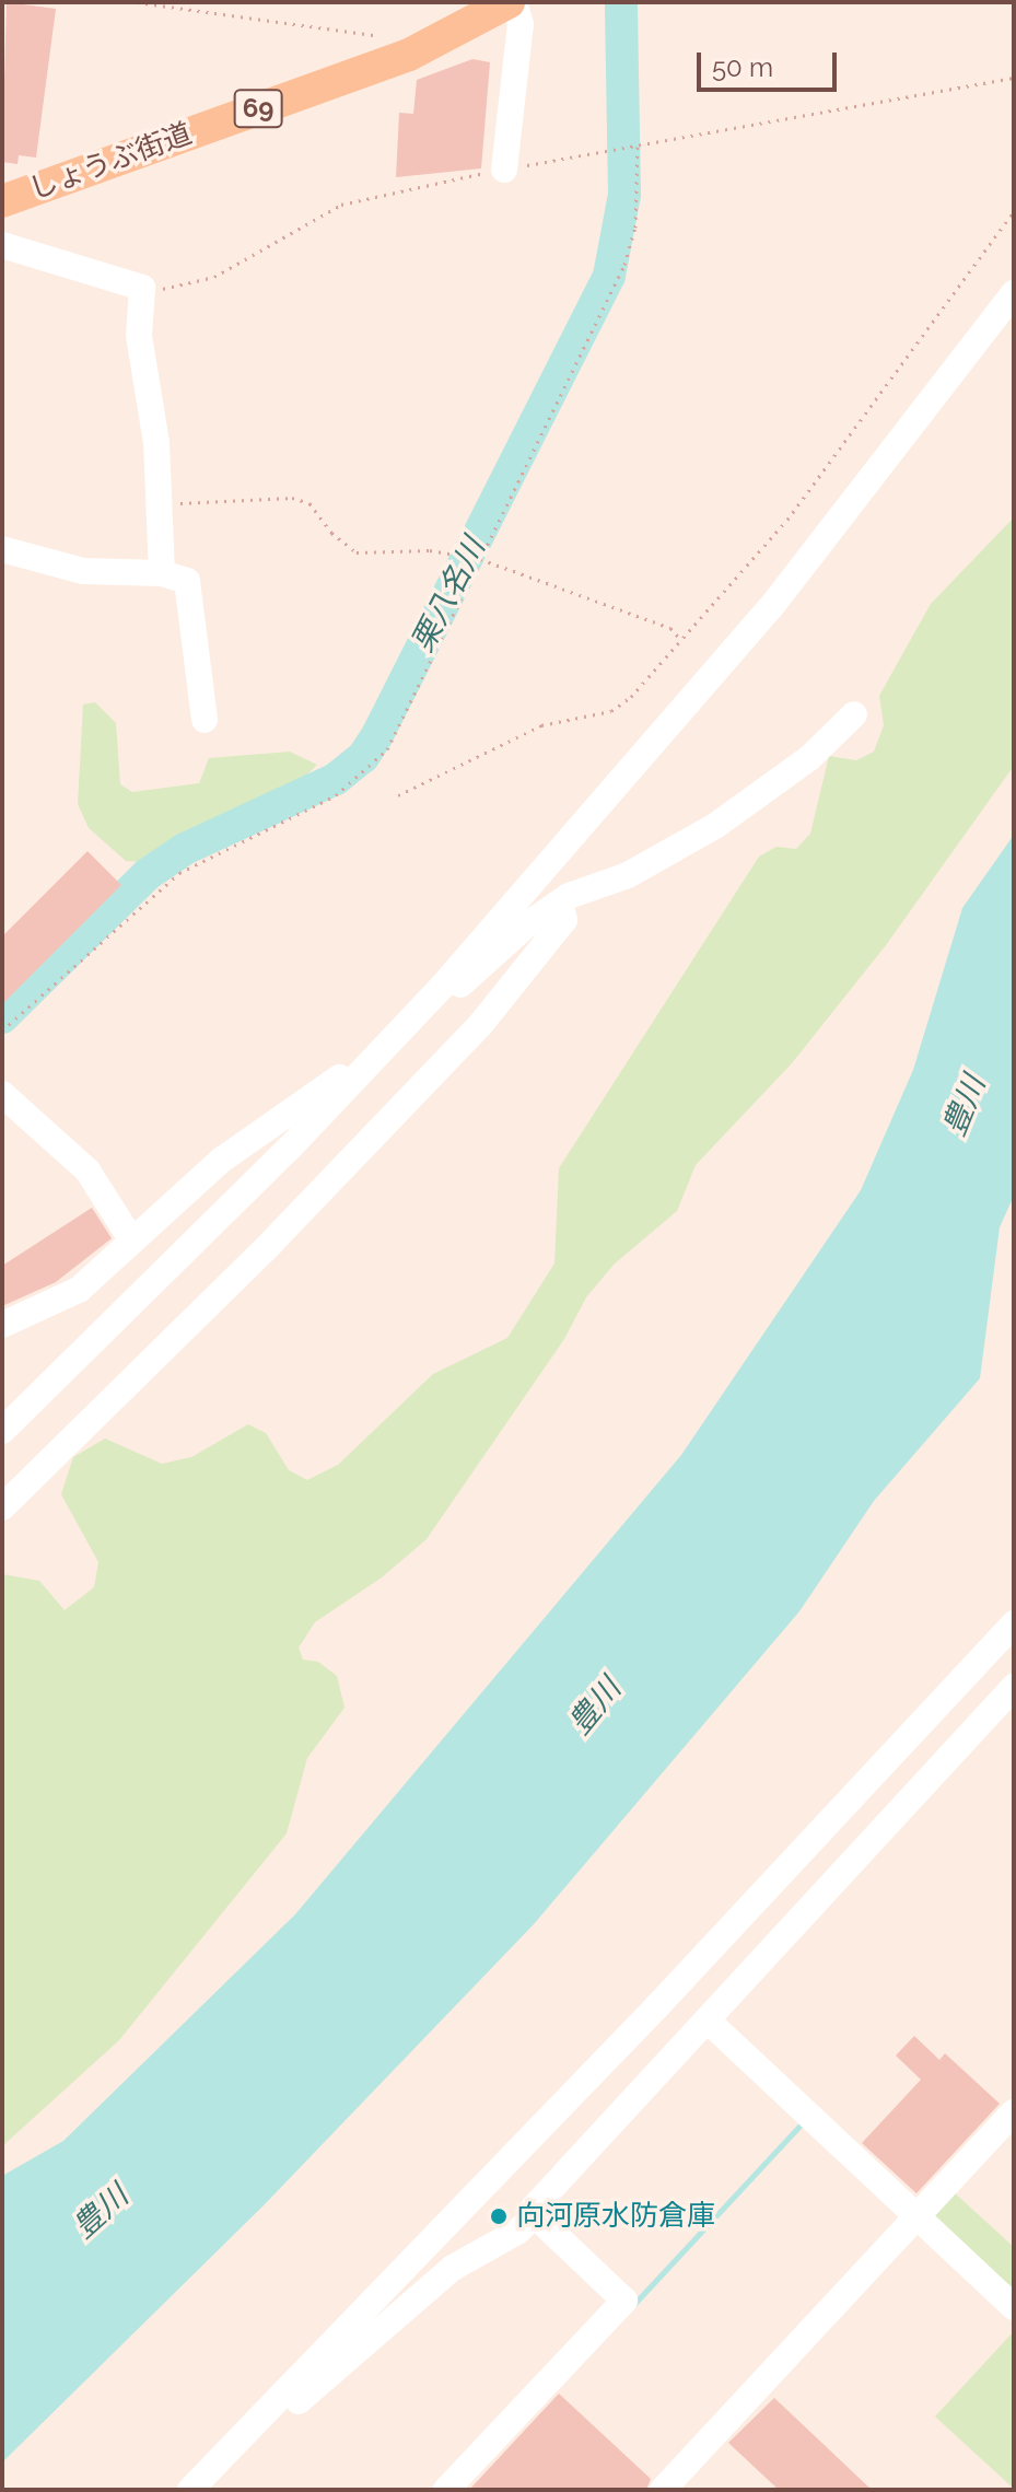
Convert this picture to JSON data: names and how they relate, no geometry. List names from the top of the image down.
{
  "streets": {
    "main road": ["69", "しょうぶ街道"]
  },
  "water": ["栗八名川", "豊川"],
  "places": ["向河原水防倉庫"],
  "scale_bar": "50 m"
}
